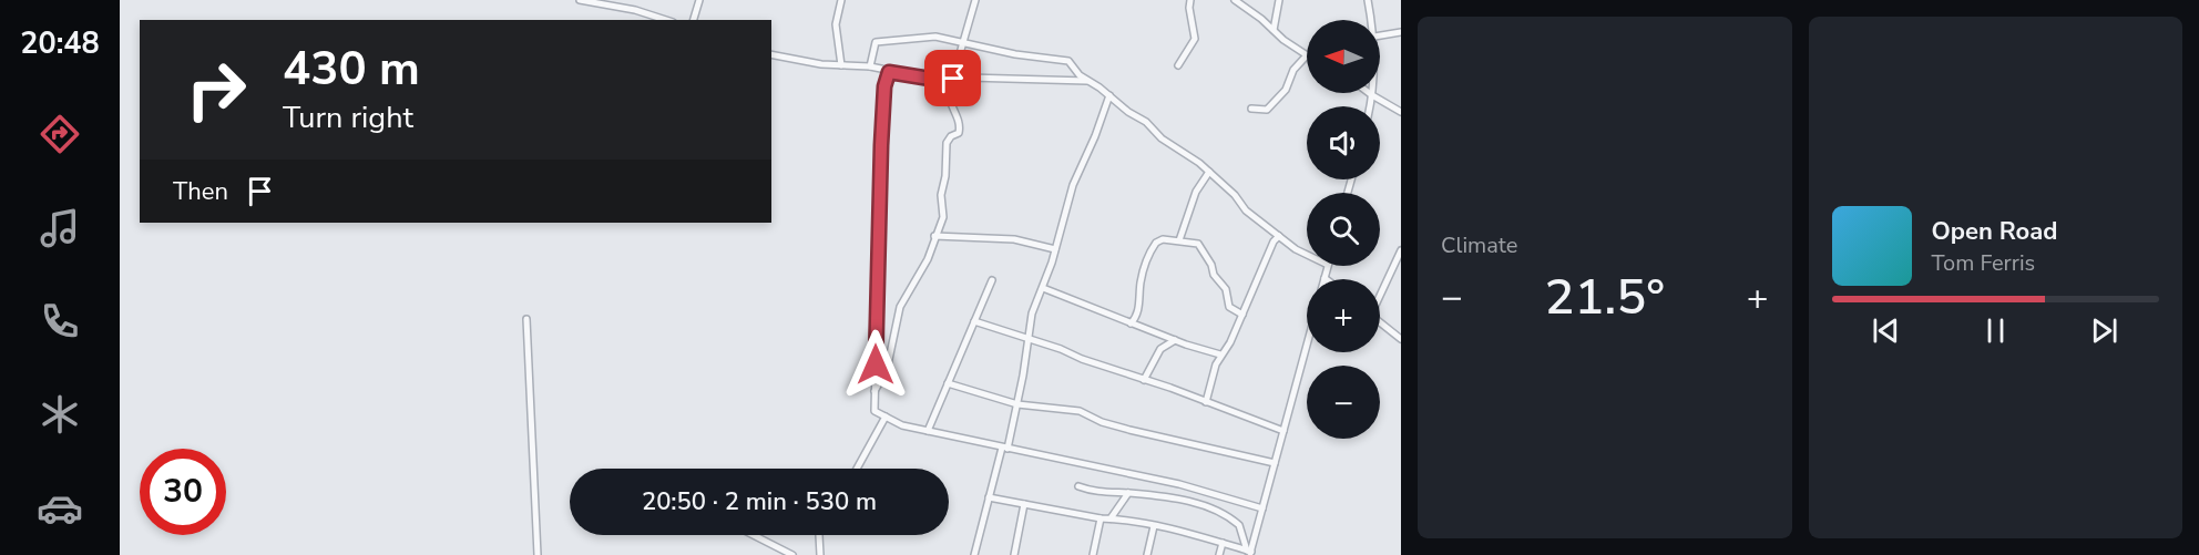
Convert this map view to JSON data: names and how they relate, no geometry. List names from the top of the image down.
{
  "north": "left",
  "page": {
    "tabs": "20:48",
    "tile": "Climate",
    "map_buttons": ["+", "−"],
    "turn": ["430 m", "Turn right"],
    "then": "Then",
    "song": ["Open Road", "Tom Ferris"],
    "heat": ["−", "21.5°", "+"],
    "limit": "30",
    "trip": "20:50 · 2 min · 530 m"
  }
}
